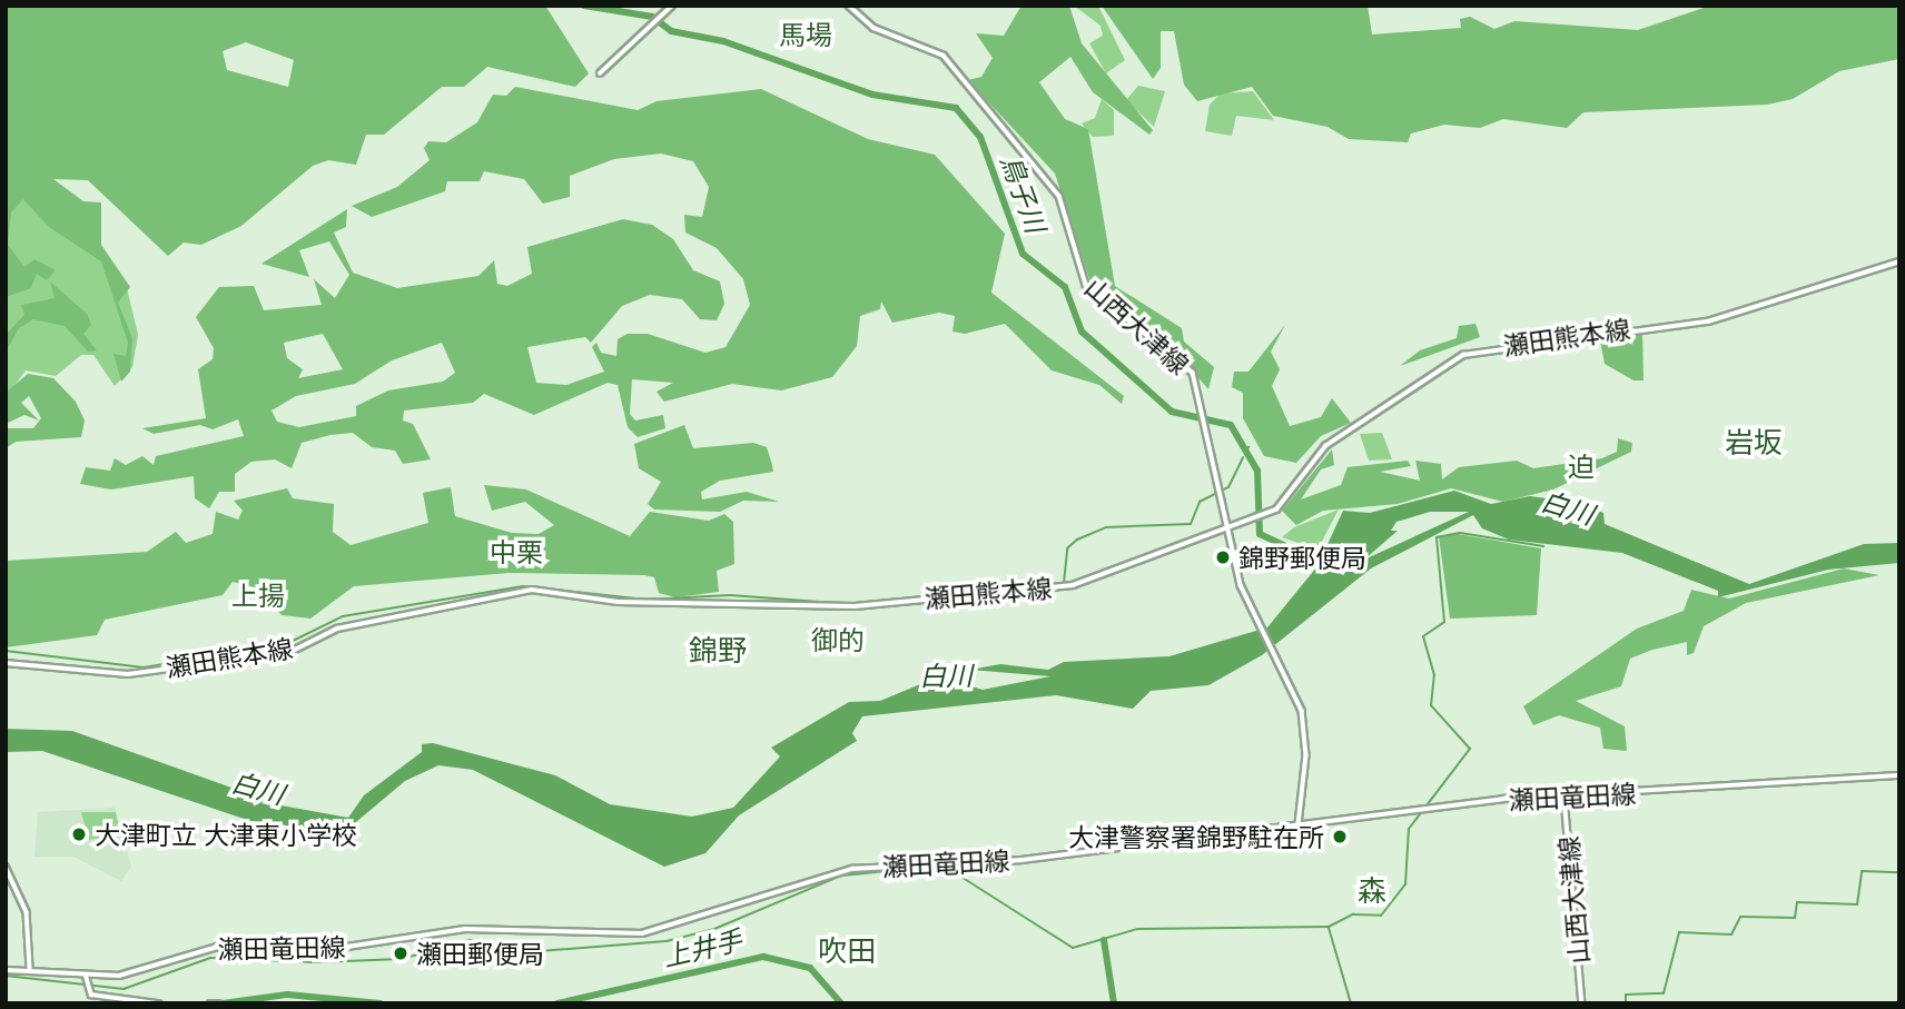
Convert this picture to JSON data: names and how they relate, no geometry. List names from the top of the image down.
{
  "streets": {
    "main road": ["山西大津線", "瀬田熊本線", "瀬田竜田線"]
  },
  "crossings": [
    ["山西大津線", "瀬田熊本線"],
    ["山西大津線", "瀬田竜田線"]
  ],
  "districts": [
    "馬場",
    "岩坂",
    "迫",
    "中栗",
    "上揚",
    "御的",
    "錦野",
    "森",
    "吹田"
  ],
  "water": ["鳥子川", "白川", "上井手"],
  "places": [
    "錦野郵便局",
    "大津町立 大津東小学校",
    "大津警察署錦野駐在所",
    "瀬田郵便局"
  ]
}
